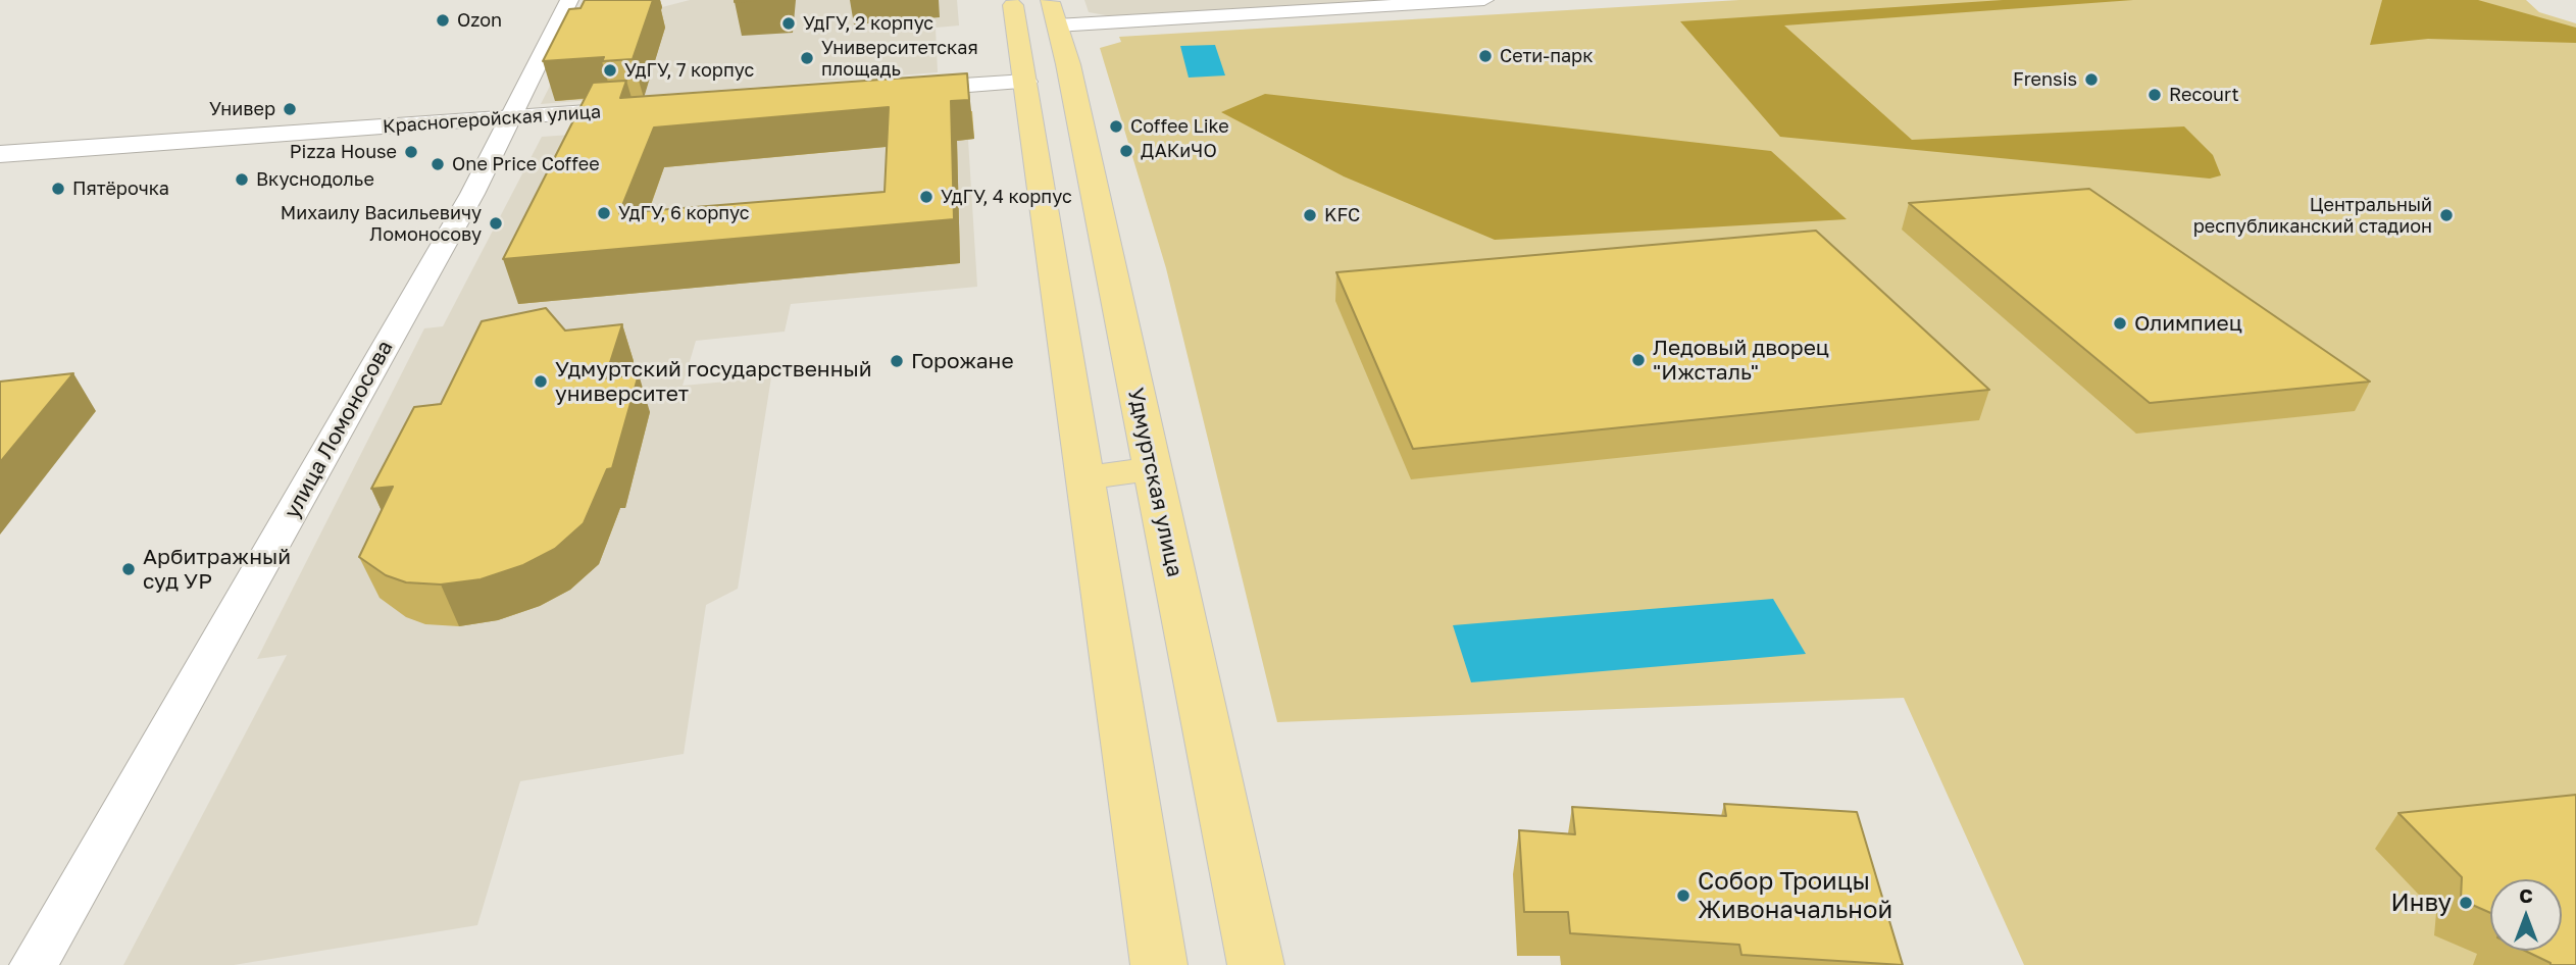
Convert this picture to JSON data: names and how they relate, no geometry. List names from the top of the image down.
{
  "streets": {
    "main road": ["Удмуртская улица"],
    "street": ["Красногеройская улица", "улица Ломоносова"]
  },
  "crossings": [
    ["Красногеройская улица", "улица Ломоносова"]
  ],
  "places": [
    "Ozon",
    "УдГУ, 2 корпус",
    "Сети-парк",
    "Университетская площадь",
    "УдГУ, 7 корпус",
    "Frensis",
    "Recourt",
    "Универ",
    "Coffee Like",
    "ДАКиЧО",
    "Pizza House",
    "One Price Coffee",
    "Вкуснодолье",
    "Пятёрочка",
    "УдГУ, 4 корпус",
    "УдГУ, 6 корпус",
    "KFC",
    "Центральный республиканский стадион",
    "Михаилу Васильевичу Ломоносову",
    "Олимпиец",
    "Ледовый дворец \"Ижсталь\"",
    "Горожане",
    "Удмуртский государственный университет",
    "Арбитражный суд УР",
    "Собор Троицы Живоначальной",
    "Инву"
  ],
  "north": "top"
}
